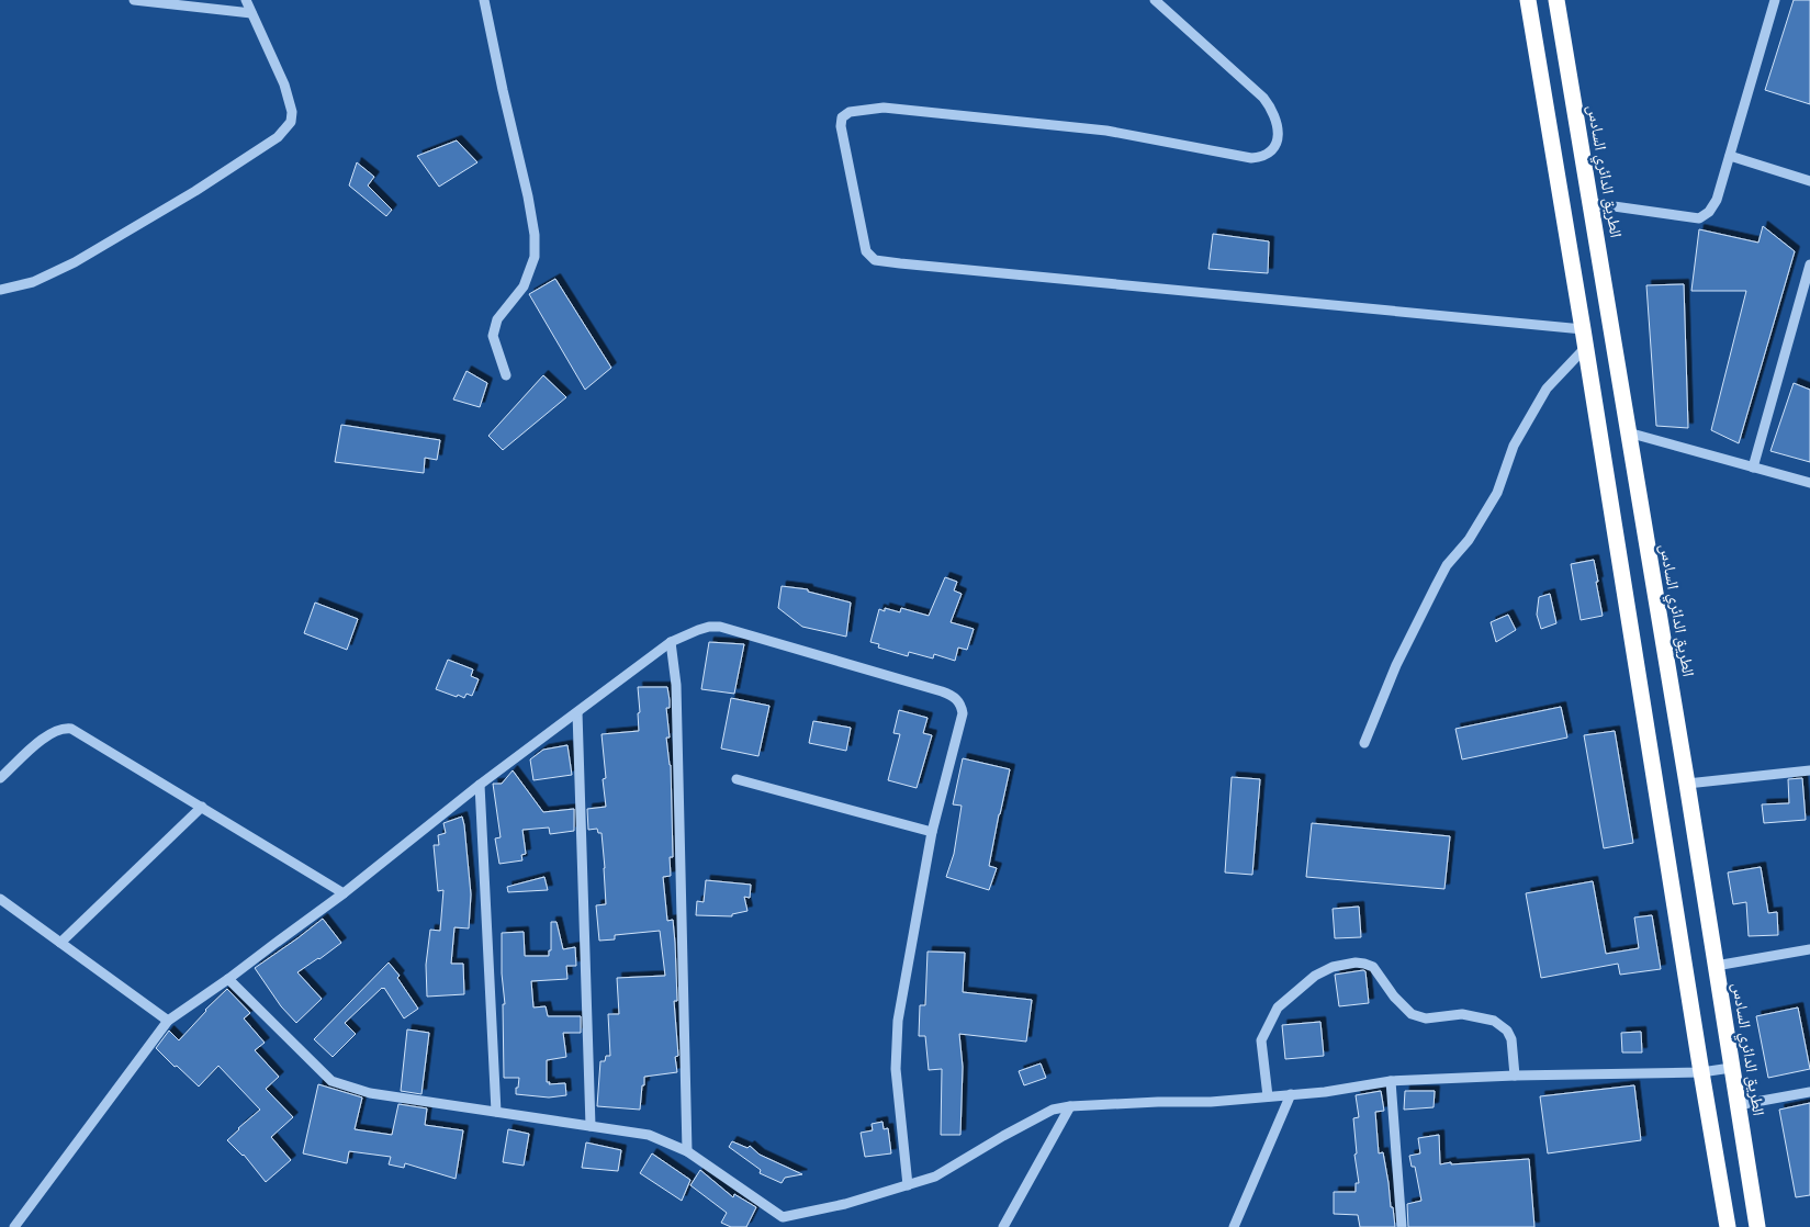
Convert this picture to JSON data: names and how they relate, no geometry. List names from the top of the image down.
{
  "streets": {
    "highway": ["الطريق الدائري السادس"]
  }
}
